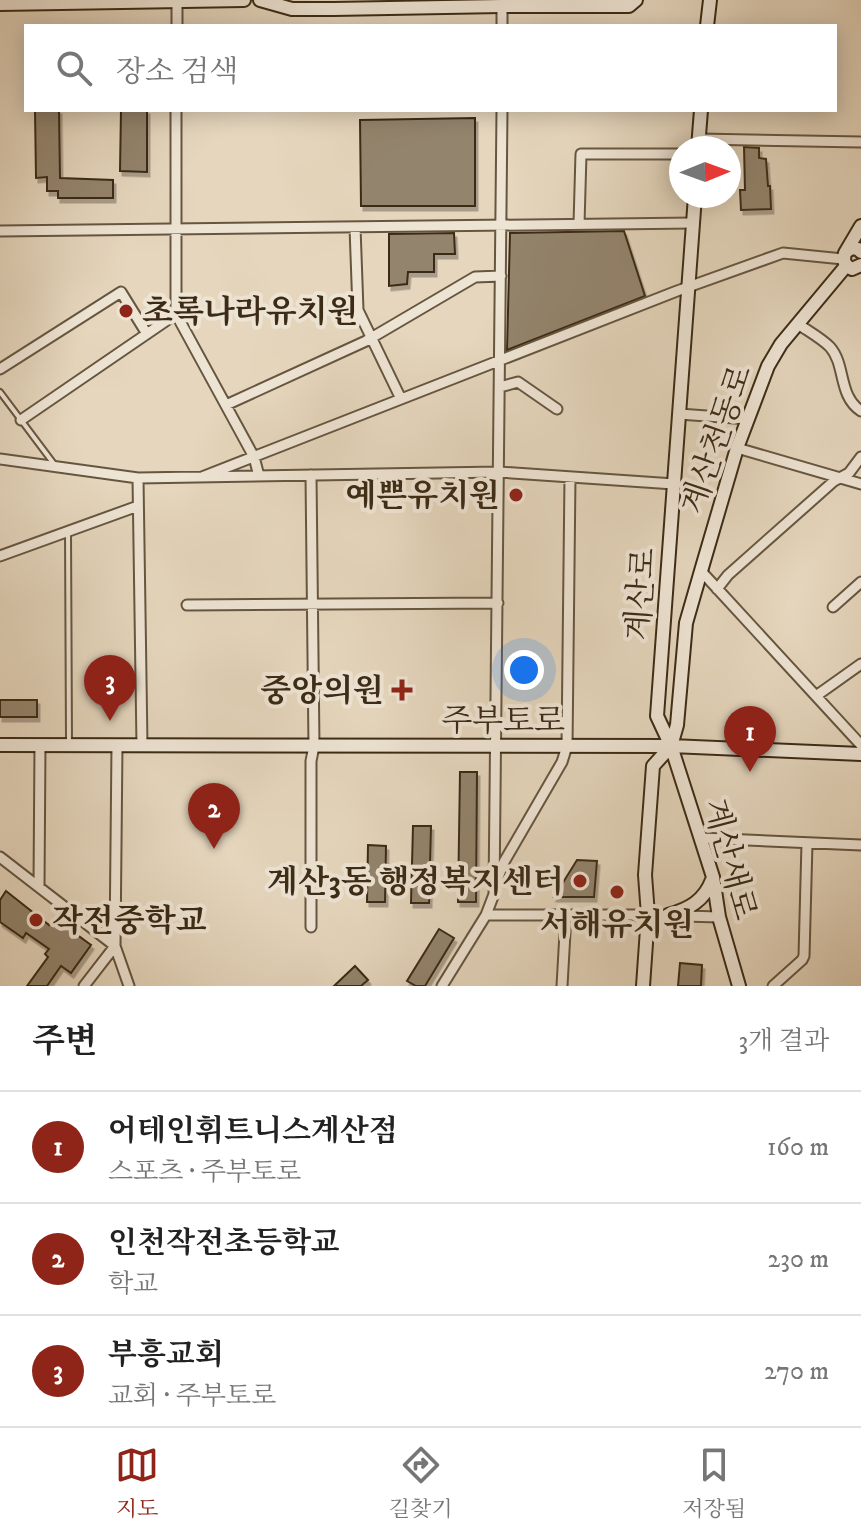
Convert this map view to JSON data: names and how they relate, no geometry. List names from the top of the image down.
{
  "streets": {
    "street": [
      "계산천동로",
      "계산로",
      "주부토로",
      "계산새로"
    ]
  },
  "crossings": [
    ["계산천동로", "계산로"],
    ["계산천동로", "주부토로"],
    ["계산천동로", "계산새로"],
    ["계산로", "주부토로"],
    ["계산로", "계산새로"],
    ["주부토로", "계산새로"]
  ],
  "places": {
    "other": [
      "초록나라유치원",
      "예쁜유치원",
      "계산3동 행정복지센터",
      "서해유치원",
      "작전중학교"
    ],
    "health": ["중앙의원"]
  },
  "north": "right",
  "page": {
    "search": "장소 검색",
    "pins": ["3", "1", "2"],
    "heading": ["주변", "3개 결과"],
    "list": [
      {
        "mark": "1",
        "name": "어테인휘트니스계산점",
        "note": "스포츠 · 주부토로",
        "value": "160 m"
      },
      {
        "mark": "2",
        "name": "인천작전초등학교",
        "note": "학교",
        "value": "230 m"
      },
      {
        "mark": "3",
        "name": "부흥교회",
        "note": "교회 · 주부토로",
        "value": "270 m"
      }
    ],
    "nav": ["지도", "길찾기", "저장됨"]
  }
}
